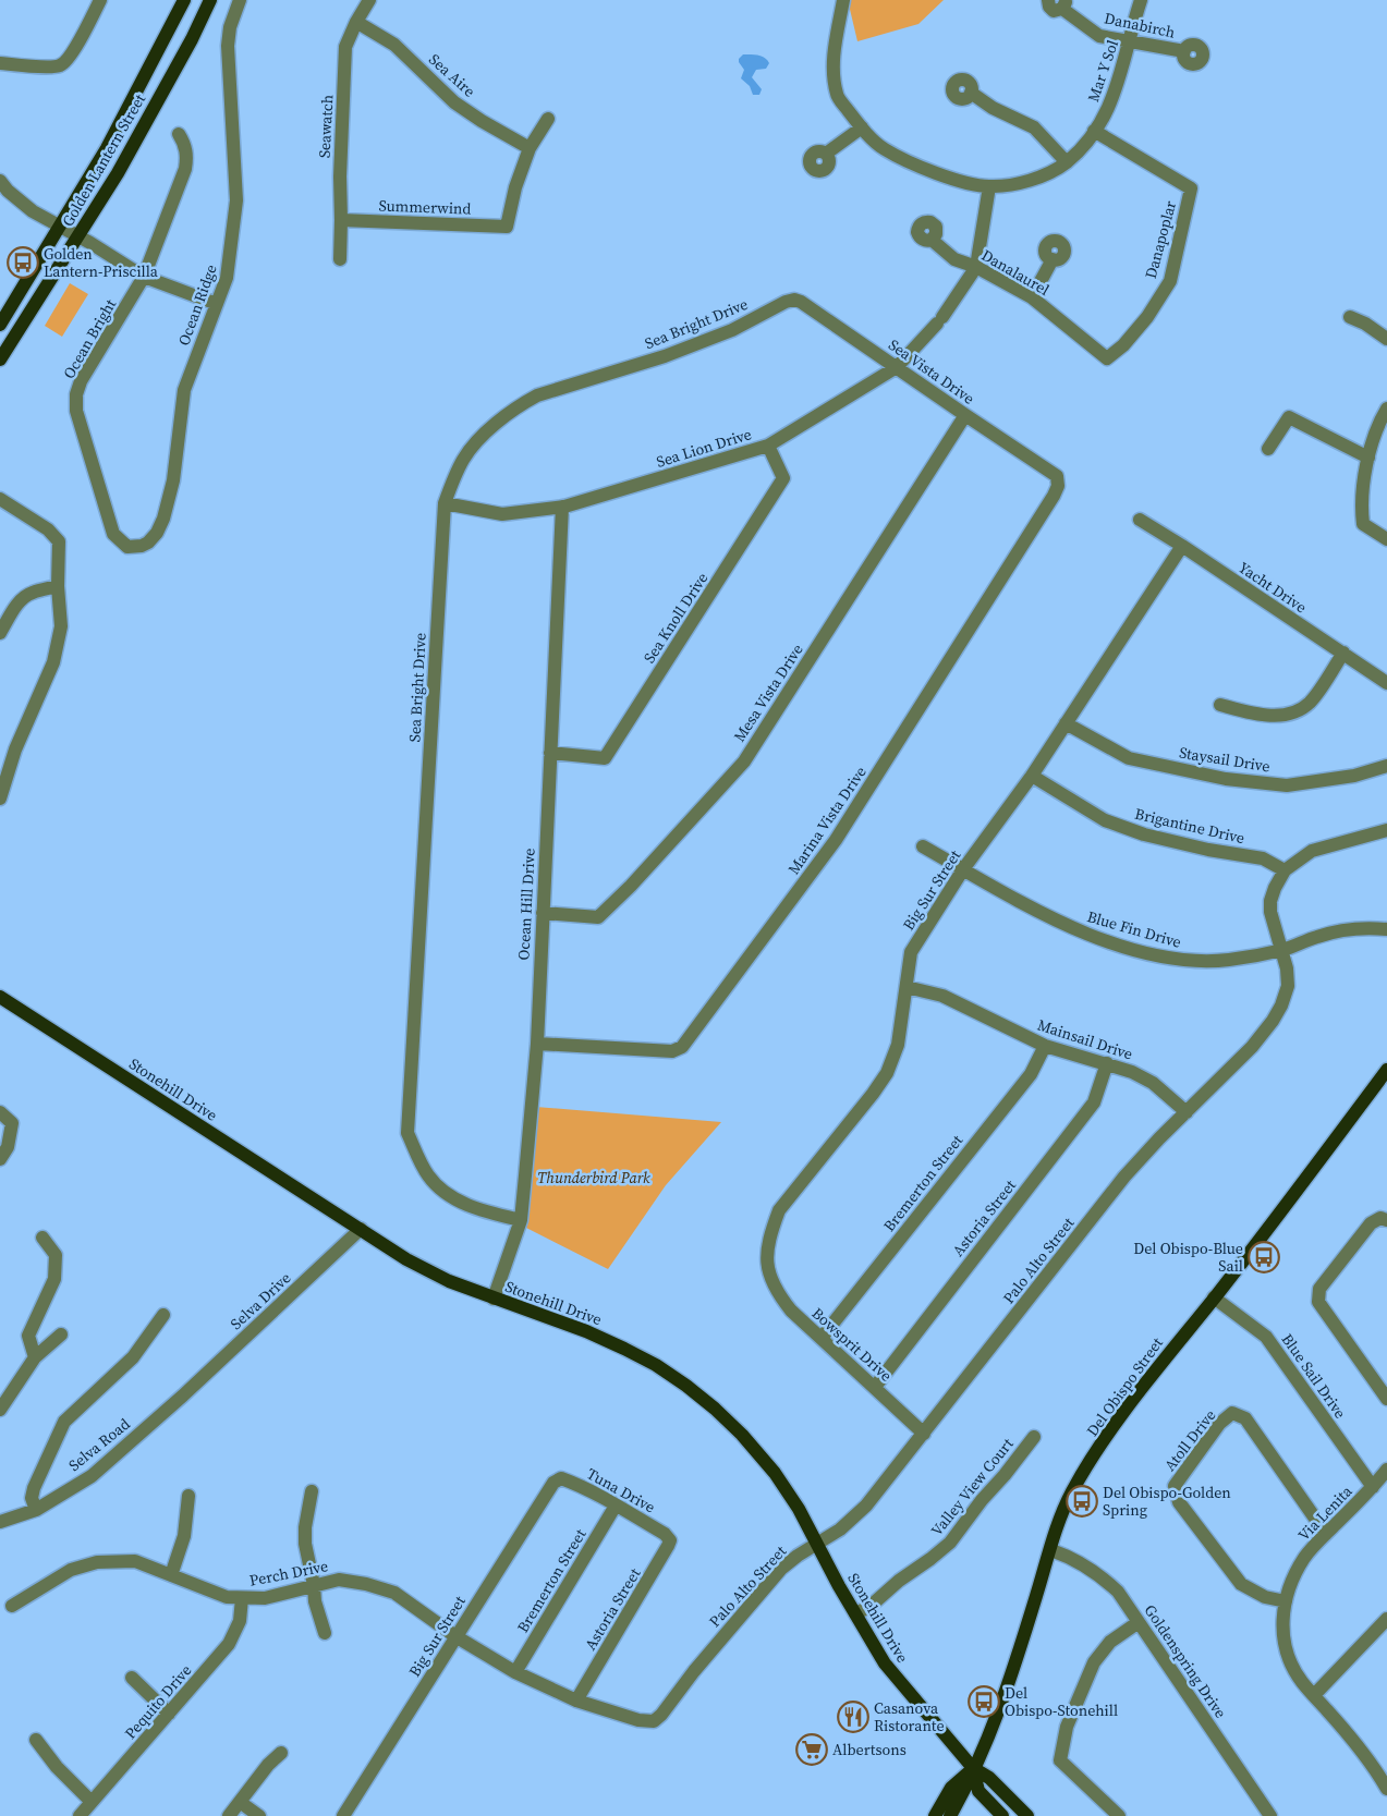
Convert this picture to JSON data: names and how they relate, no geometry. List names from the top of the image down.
{
  "streets": {
    "main road": ["Golden Lantern Street", "Stonehill Drive", "Del Obispo Street"],
    "street": [
      "Danabirch",
      "Mar Y Sol",
      "Sea Aire",
      "Seawatch",
      "Summerwind",
      "Danapoplar",
      "Danalaurel",
      "Ocean Ridge",
      "Sea Bright Drive",
      "Ocean Bright",
      "Sea Vista Drive",
      "Sea Lion Drive",
      "Yacht Drive",
      "Sea Knoll Drive",
      "Mesa Vista Drive",
      "Staysail Drive",
      "Marina Vista Drive",
      "Brigantine Drive",
      "Big Sur Street",
      "Ocean Hill Drive",
      "Blue Fin Drive",
      "Mainsail Drive",
      "Bremerton Street",
      "Astoria Street",
      "Palo Alto Street",
      "Selva Drive",
      "Bowsprit Drive",
      "Blue Sail Drive",
      "Atoll Drive",
      "Selva Road",
      "Valley View Court",
      "Tuna Drive",
      "Via Lenita",
      "Perch Drive",
      "Goldenspring Drive",
      "Pequito Drive"
    ]
  },
  "crossings": [
    ["Danabirch", "Mar Y Sol"],
    ["Mar Y Sol", "Danapoplar"],
    ["Mar Y Sol", "Sea Lion Drive"],
    ["Sea Aire", "Seawatch"],
    ["Sea Aire", "Summerwind"],
    ["Seawatch", "Summerwind"],
    ["Danapoplar", "Danalaurel"],
    ["Danalaurel", "Sea Lion Drive"],
    ["Ocean Ridge", "Ocean Bright"],
    ["Sea Bright Drive", "Sea Vista Drive"],
    ["Sea Bright Drive", "Sea Lion Drive"],
    ["Sea Bright Drive", "Ocean Hill Drive"],
    ["Sea Vista Drive", "Sea Lion Drive"],
    ["Sea Vista Drive", "Mesa Vista Drive"],
    ["Sea Vista Drive", "Marina Vista Drive"],
    ["Sea Lion Drive", "Sea Knoll Drive"],
    ["Sea Lion Drive", "Ocean Hill Drive"],
    ["Yacht Drive", "Big Sur Street"],
    ["Sea Knoll Drive", "Ocean Hill Drive"],
    ["Mesa Vista Drive", "Ocean Hill Drive"],
    ["Staysail Drive", "Big Sur Street"],
    ["Marina Vista Drive", "Ocean Hill Drive"],
    ["Brigantine Drive", "Big Sur Street"],
    ["Brigantine Drive", "Palo Alto Street"],
    ["Big Sur Street", "Blue Fin Drive"],
    ["Big Sur Street", "Mainsail Drive"],
    ["Big Sur Street", "Bowsprit Drive"],
    ["Big Sur Street", "Tuna Drive"],
    ["Big Sur Street", "Perch Drive"],
    ["Ocean Hill Drive", "Stonehill Drive"],
    ["Blue Fin Drive", "Palo Alto Street"],
    ["Mainsail Drive", "Bremerton Street"],
    ["Mainsail Drive", "Astoria Street"],
    ["Mainsail Drive", "Palo Alto Street"],
    ["Stonehill Drive", "Palo Alto Street"],
    ["Stonehill Drive", "Selva Drive"],
    ["Stonehill Drive", "Del Obispo Street"],
    ["Stonehill Drive", "Valley View Court"],
    ["Bremerton Street", "Bowsprit Drive"],
    ["Bremerton Street", "Tuna Drive"],
    ["Bremerton Street", "Perch Drive"],
    ["Astoria Street", "Bowsprit Drive"],
    ["Astoria Street", "Tuna Drive"],
    ["Astoria Street", "Perch Drive"],
    ["Palo Alto Street", "Bowsprit Drive"],
    ["Palo Alto Street", "Perch Drive"],
    ["Selva Drive", "Selva Road"],
    ["Blue Sail Drive", "Del Obispo Street"],
    ["Blue Sail Drive", "Via Lenita"],
    ["Del Obispo Street", "Goldenspring Drive"],
    ["Atoll Drive", "Via Lenita"],
    ["Perch Drive", "Pequito Drive"]
  ],
  "parks": ["Thunderbird Park"],
  "places": {
    "bus stop": [
      "Golden Lantern-Priscilla",
      "Del Obispo-Blue Sail",
      "Del Obispo-Golden Spring",
      "Del Obispo-Stonehill"
    ],
    "restaurant": ["Casanova Ristorante"],
    "supermarket": ["Albertsons"]
  }
}
